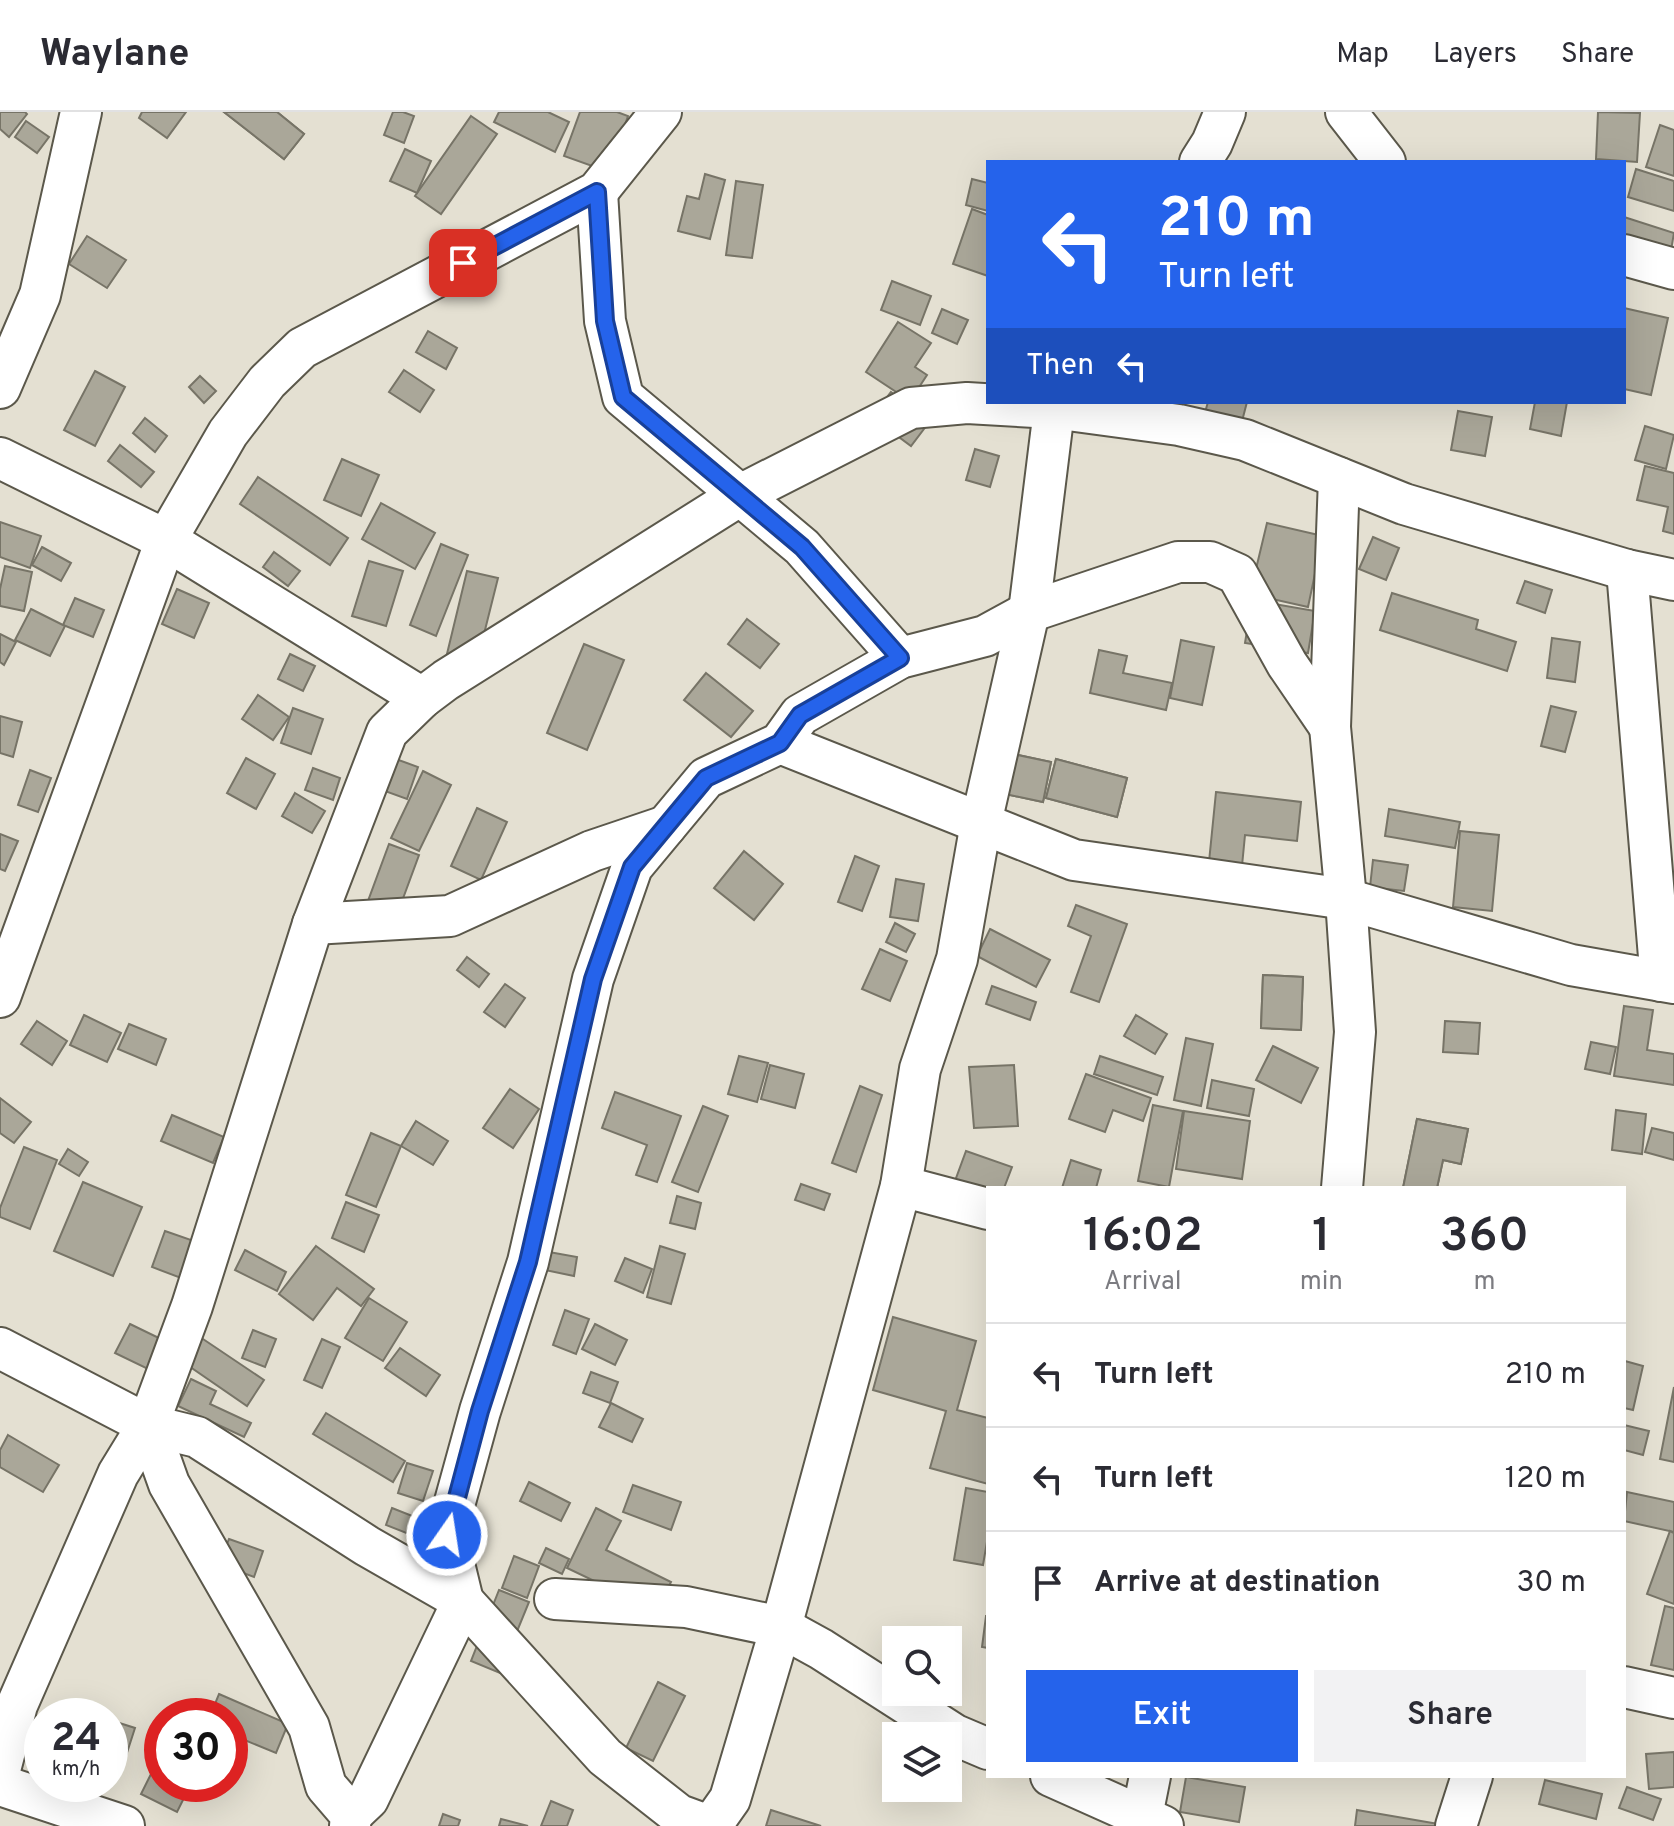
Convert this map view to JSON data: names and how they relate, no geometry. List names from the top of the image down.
{
  "page": {
    "header": "Waylane",
    "nav": ["Map", "Layers", "Share"],
    "turn": ["210 m", "Turn left"],
    "then": "Then",
    "eta": [
      "16:02",
      "Arrival",
      "1",
      "min",
      "360",
      "m"
    ],
    "list": [
      {
        "name": "Turn left",
        "value": "210 m"
      },
      {
        "name": "Turn left",
        "value": "120 m"
      },
      {
        "name": "Arrive at destination",
        "value": "30 m"
      }
    ],
    "buttons": ["Exit", "Share"],
    "speed": "24 km/h",
    "limit": "30"
  }
}
